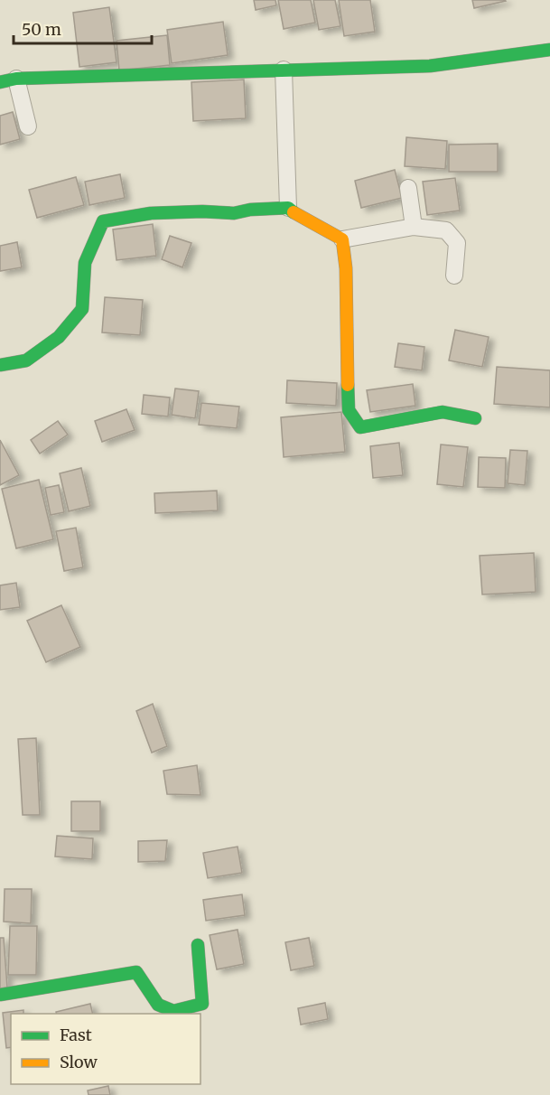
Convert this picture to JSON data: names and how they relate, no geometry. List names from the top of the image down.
{
  "legend": ["Fast", "Slow"],
  "scale_bar": "50 m"
}
